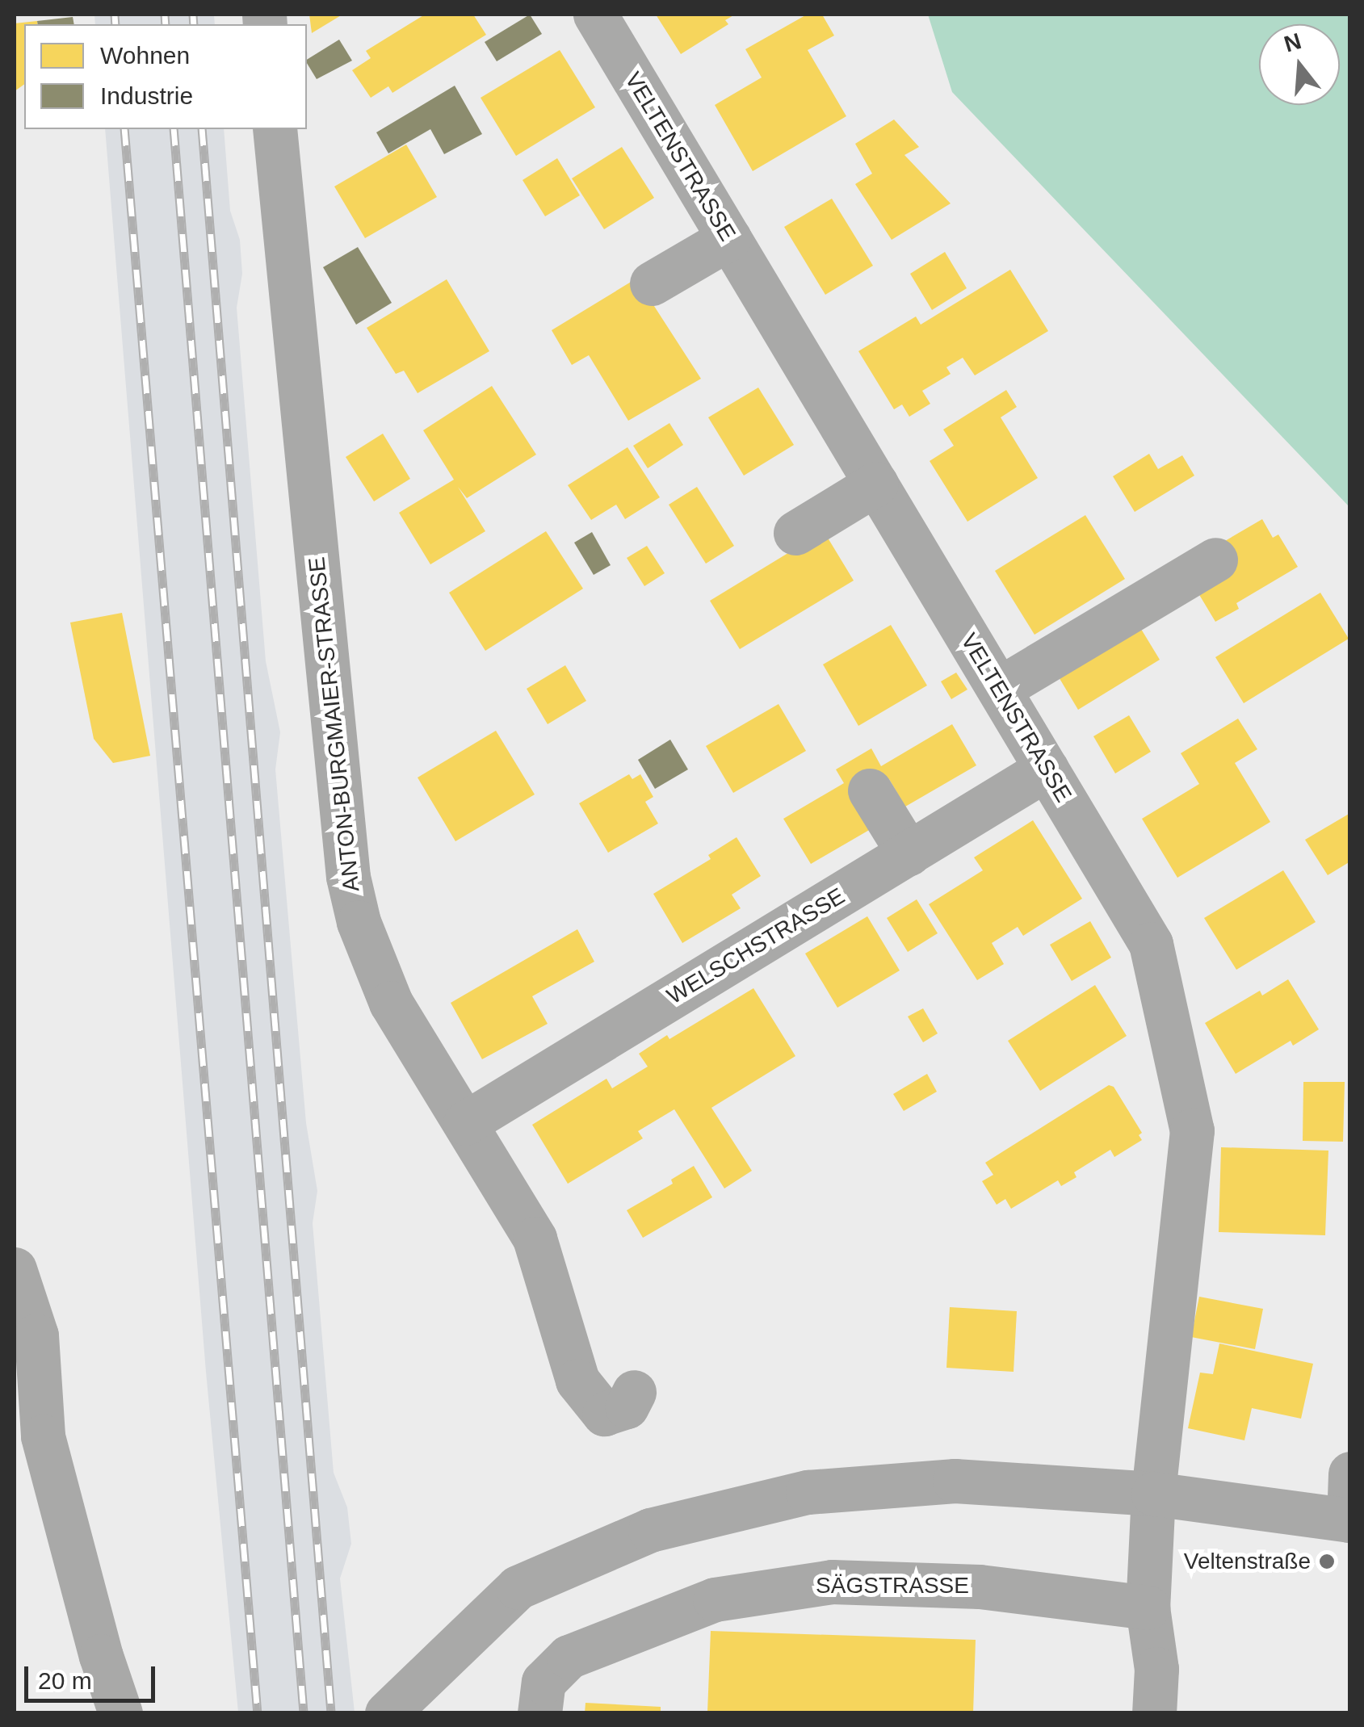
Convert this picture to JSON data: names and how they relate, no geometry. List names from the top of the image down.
{
  "streets": {
    "street": [
      "VELTENSTRASSE",
      "ANTON-BURGMAIER-STRASSE",
      "WELSCHSTRASSE",
      "SÄGSTRASSE"
    ]
  },
  "crossings": [
    ["VELTENSTRASSE", "WELSCHSTRASSE"],
    ["ANTON-BURGMAIER-STRASSE", "WELSCHSTRASSE"]
  ],
  "places": ["Veltenstraße"],
  "legend": ["Wohnen", "Industrie"],
  "scale_bar": "20 m",
  "north": "top"
}
